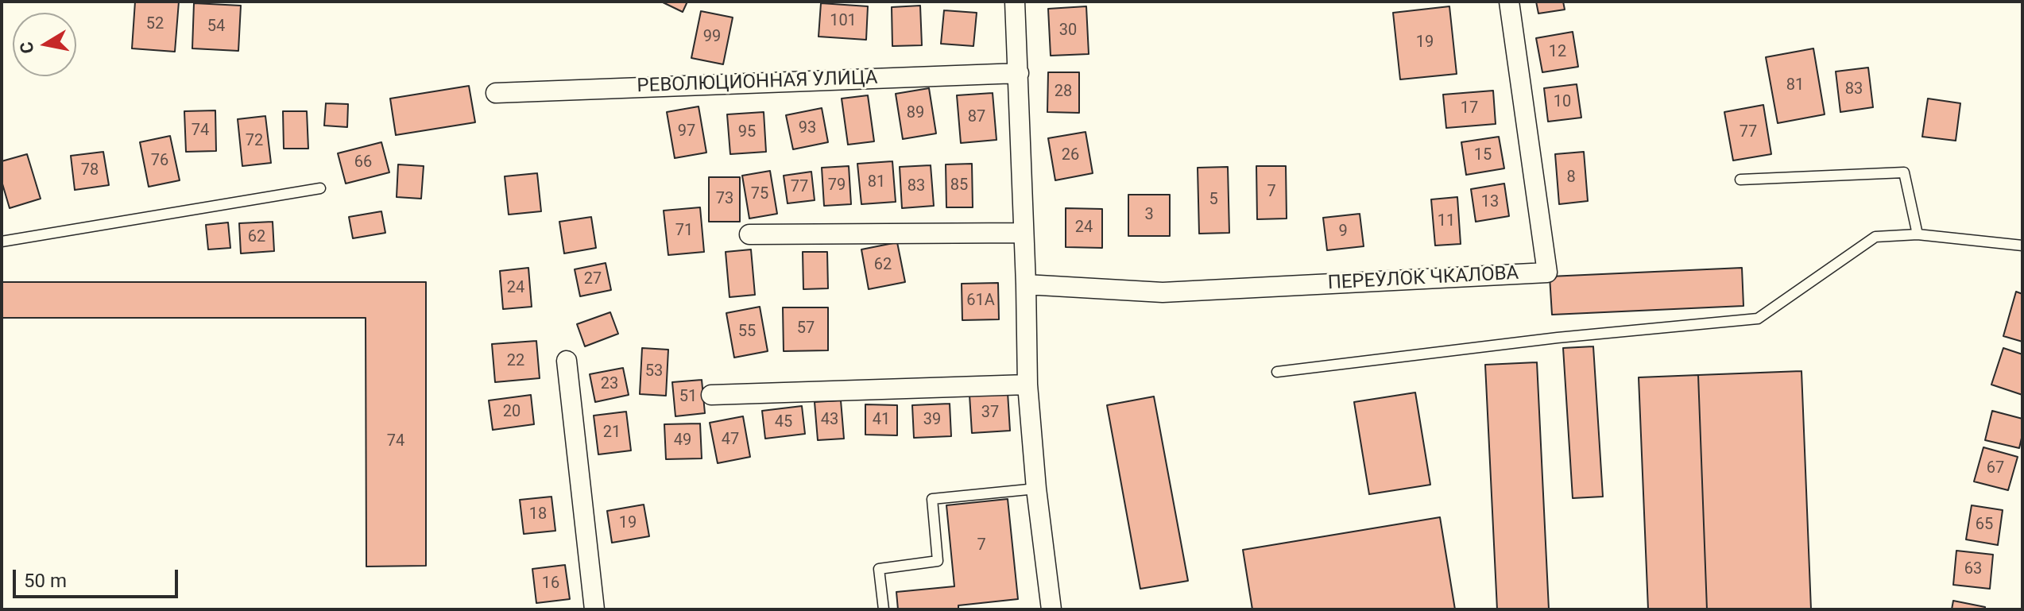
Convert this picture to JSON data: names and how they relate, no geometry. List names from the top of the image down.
{
  "streets": {
    "street": ["РЕВОЛЮЦИОННАЯ УЛИЦА", "ПЕРЕУЛОК ЧКАЛОВА"]
  },
  "house_numbers": [
    "101",
    "52",
    "54",
    "30",
    "99",
    "19",
    "12",
    "81",
    "83",
    "28",
    "10",
    "17",
    "89",
    "87",
    "93",
    "74",
    "97",
    "95",
    "77",
    "72",
    "26",
    "15",
    "76",
    "66",
    "78",
    "8",
    "81",
    "79",
    "85",
    "83",
    "77",
    "7",
    "75",
    "73",
    "5",
    "13",
    "3",
    "11",
    "24",
    "71",
    "9",
    "62",
    "62",
    "27",
    "24",
    "61А",
    "57",
    "55",
    "22",
    "53",
    "23",
    "51",
    "20",
    "37",
    "43",
    "41",
    "39",
    "45",
    "21",
    "47",
    "49",
    "74",
    "67",
    "18",
    "19",
    "65",
    "7",
    "63",
    "16"
  ],
  "scale_bar": "50 m",
  "north": "left"
}
